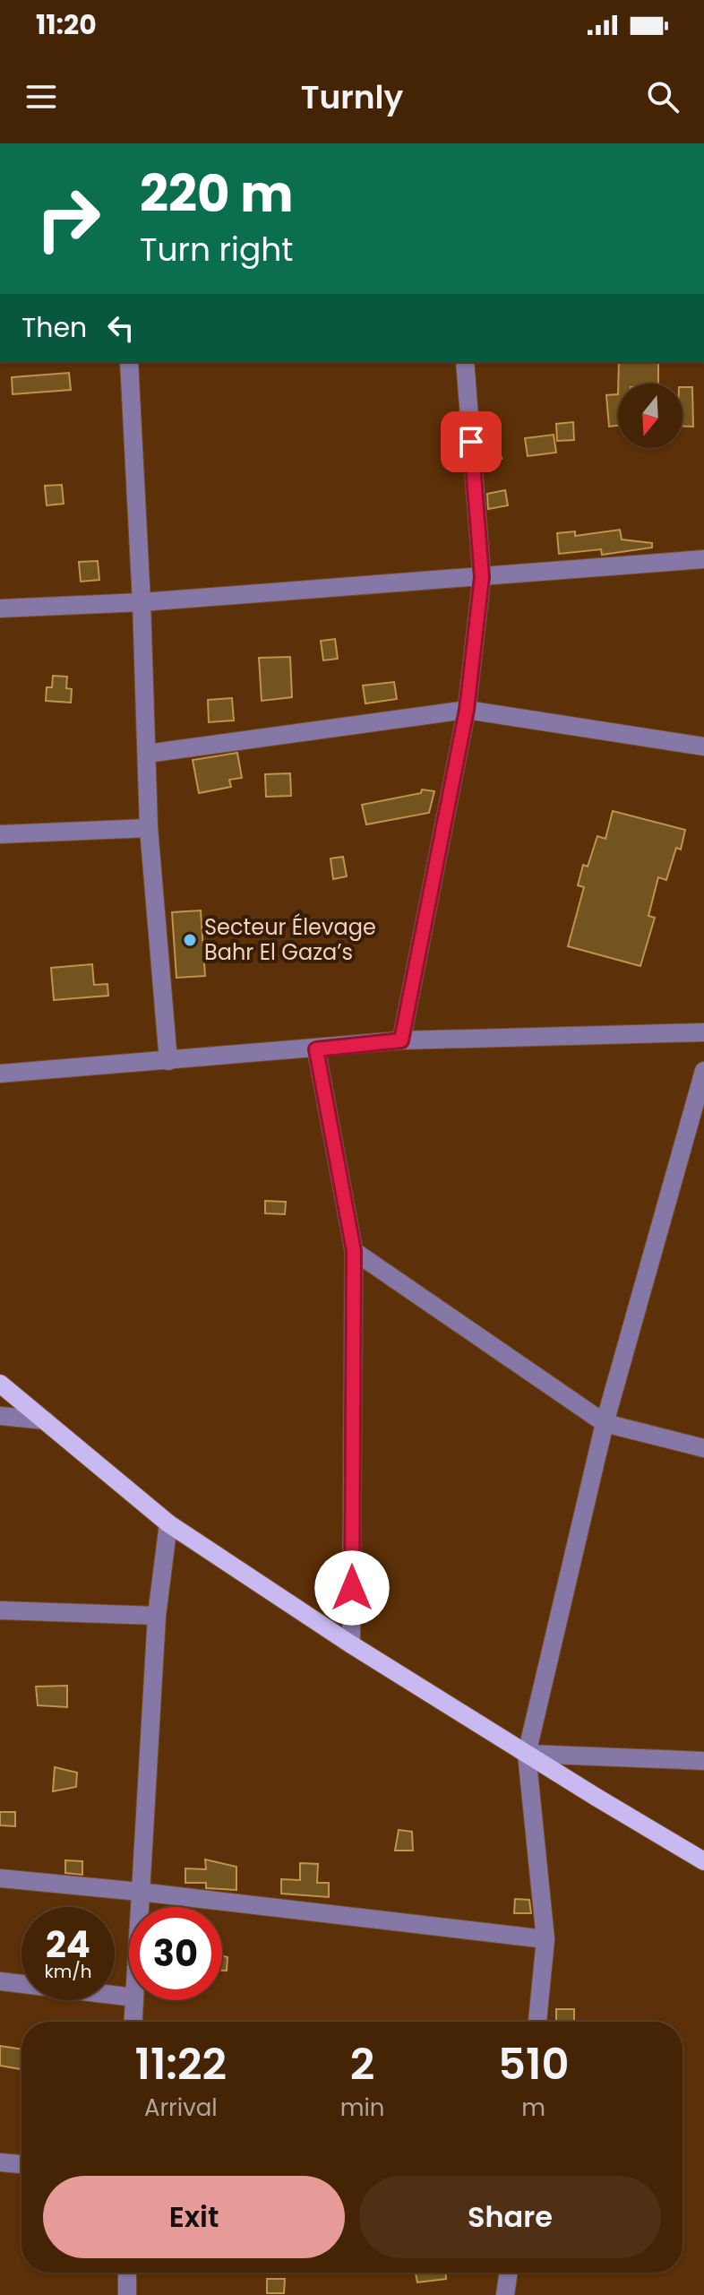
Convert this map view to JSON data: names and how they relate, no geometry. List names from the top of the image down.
{
  "places": ["Secteur Élevage Bahr El Gaza’s"],
  "north": "bottom",
  "page": {
    "status": "11:20",
    "header": "Turnly",
    "turn": ["220 m", "Turn right"],
    "then": "Then",
    "speed": "24 km/h",
    "limit": "30",
    "eta": [
      "11:22",
      "Arrival",
      "2",
      "min",
      "510",
      "m"
    ],
    "buttons": ["Exit", "Share"]
  }
}
